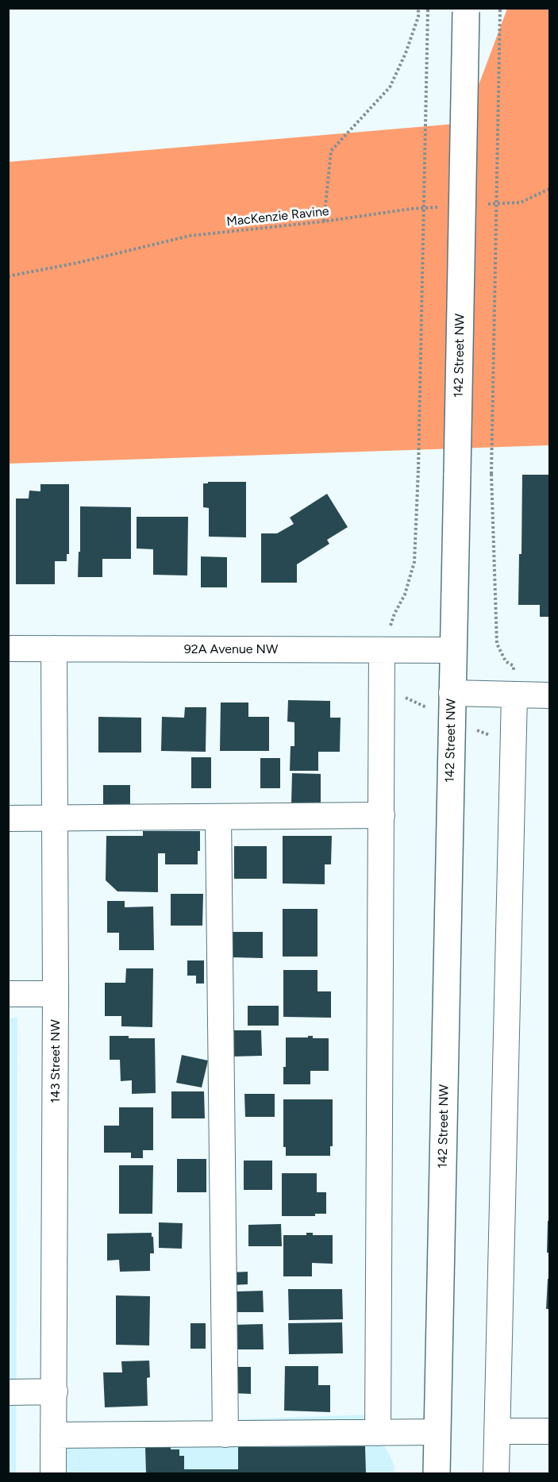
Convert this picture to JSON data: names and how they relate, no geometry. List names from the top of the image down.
{
  "streets": {
    "main road": ["142 Street NW"],
    "street": ["92A Avenue NW", "143 Street NW"],
    "path": ["MacKenzie Ravine"]
  },
  "crossings": [
    ["142 Street NW", "92A Avenue NW"],
    ["92A Avenue NW", "143 Street NW"]
  ]
}
